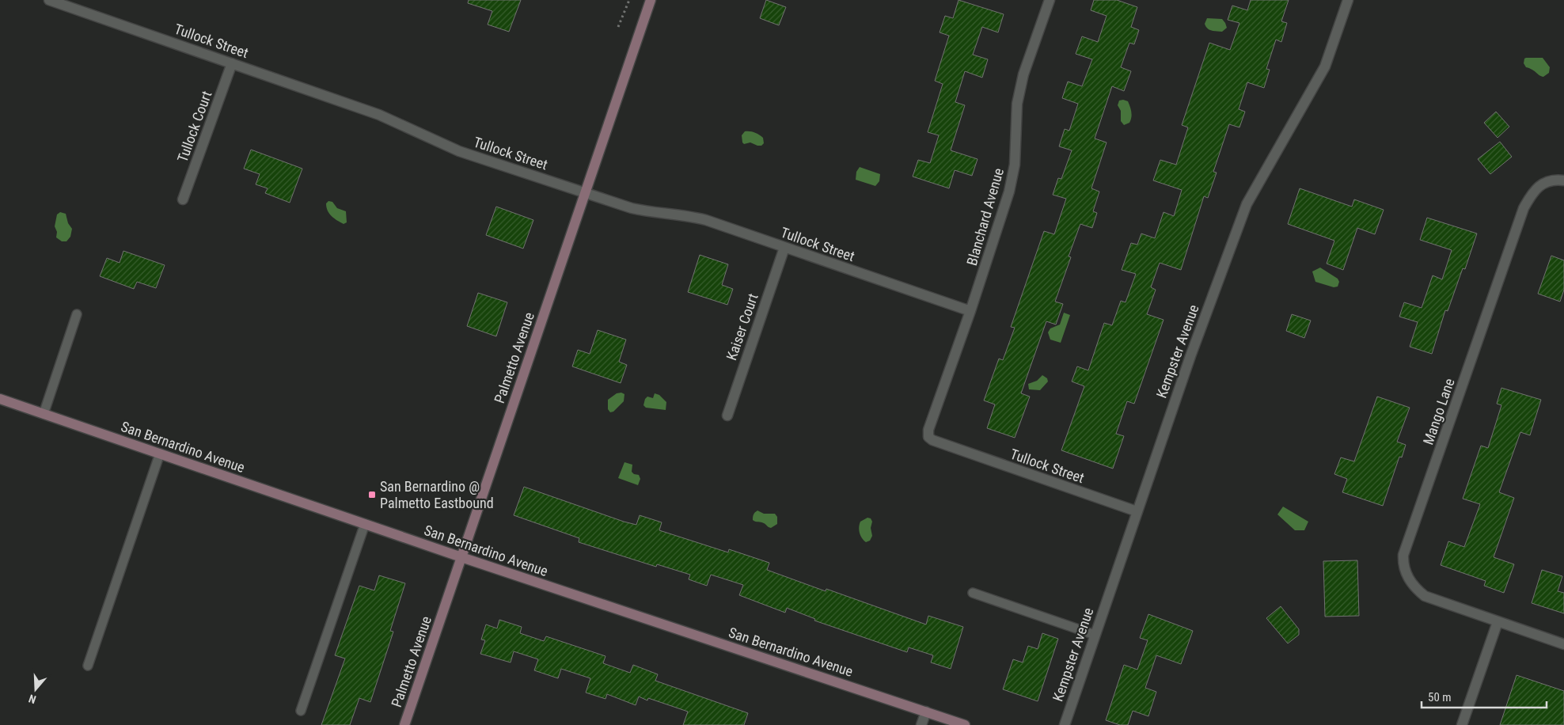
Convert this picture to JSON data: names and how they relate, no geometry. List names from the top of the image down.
{
  "streets": {
    "main road": ["Palmetto Avenue", "San Bernardino Avenue"],
    "street": [
      "Tullock Street",
      "Tullock Court",
      "Blanchard Avenue",
      "Kaiser Court",
      "Kempster Avenue",
      "Mango Lane"
    ]
  },
  "crossings": [
    ["Tullock Street", "Tullock Court"],
    ["Tullock Street", "Blanchard Avenue"],
    ["Tullock Street", "Kaiser Court"],
    ["Tullock Street", "Kempster Avenue"],
    ["Tullock Street", "Palmetto Avenue"],
    ["Palmetto Avenue", "San Bernardino Avenue"]
  ],
  "places": {
    "transit": ["San Bernardino @ Palmetto Eastbound"]
  },
  "scale_bar": "50 m",
  "north": "bottom"
}
